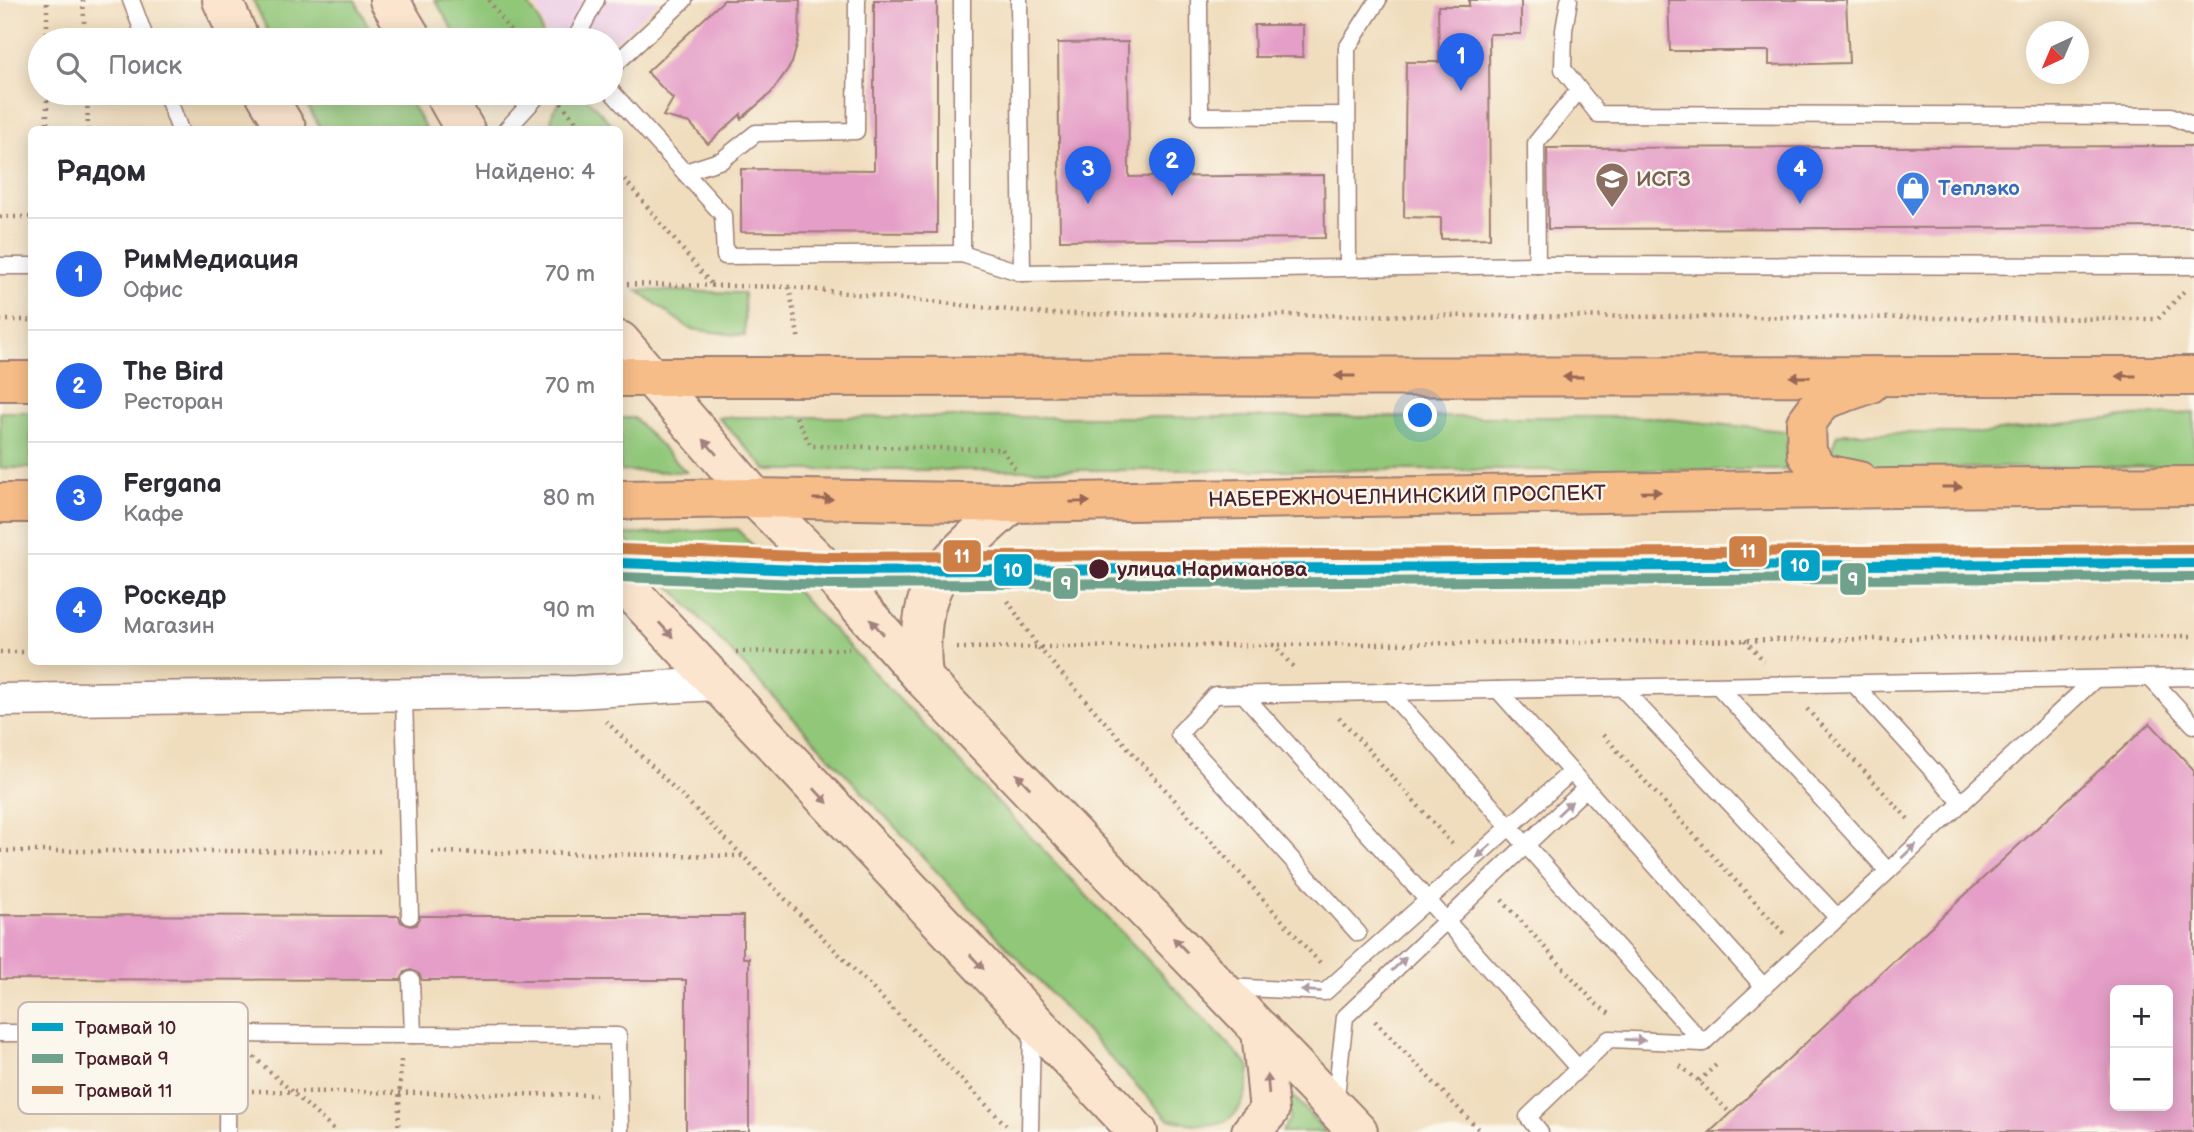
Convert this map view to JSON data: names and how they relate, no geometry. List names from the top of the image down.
{
  "streets": {
    "main road": ["НАБЕРЕЖНОЧЕЛНИНСКИЙ ПРОСПЕКТ"]
  },
  "places": {
    "school or university": ["ИСГЗ"],
    "shop": ["Теплэко"],
    "other": ["улица Нариманова"]
  },
  "lines": ["tram line 11", "tram line 10", "tram line 9"],
  "legend": ["Трамвай 10", "Трамвай 9", "Трамвай 11"],
  "north": "bottom left",
  "page": {
    "search": "Поиск",
    "pins": [
      "1",
      "2",
      "3",
      "4"
    ],
    "heading": ["Рядом", "Найдено: 4"],
    "list": [
      {
        "mark": "1",
        "name": "РимМедиация",
        "note": "Офис",
        "value": "70 m"
      },
      {
        "mark": "2",
        "name": "The Bird",
        "note": "Ресторан",
        "value": "70 m"
      },
      {
        "mark": "3",
        "name": "Fergana",
        "note": "Кафе",
        "value": "80 m"
      },
      {
        "mark": "4",
        "name": "Роскедр",
        "note": "Магазин",
        "value": "90 m"
      }
    ],
    "map_buttons": ["+", "−"]
  }
}
